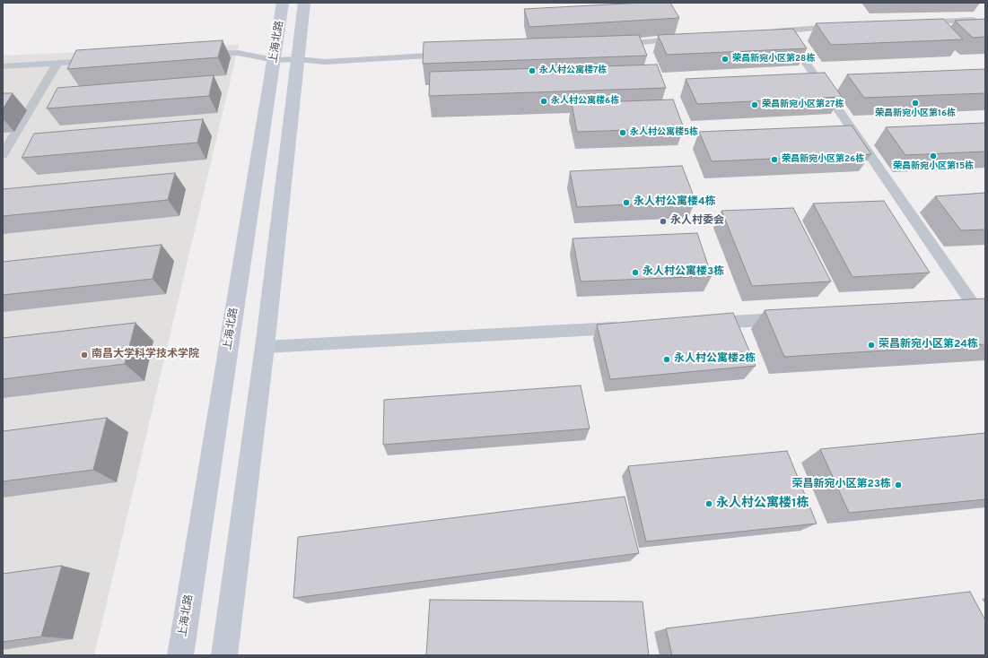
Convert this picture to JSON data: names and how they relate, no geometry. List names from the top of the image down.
{
  "streets": {
    "main road": ["上海北路"]
  },
  "places": [
    "荣昌新宛小区第28栋",
    "永人村公寓楼7栋",
    "永人村公寓楼6栋",
    "荣昌新宛小区第16栋",
    "荣昌新宛小区第27栋",
    "永人村公寓楼5栋",
    "荣昌新宛小区第15栋",
    "荣昌新宛小区第26栋",
    "永人村公寓楼4栋",
    "永人村委会",
    "永人村公寓楼3栋",
    "荣昌新宛小区第24栋",
    "南昌大学科学技术学院",
    "永人村公寓楼2栋",
    "荣昌新宛小区第23栋",
    "永人村公寓楼1栋"
  ]
}
